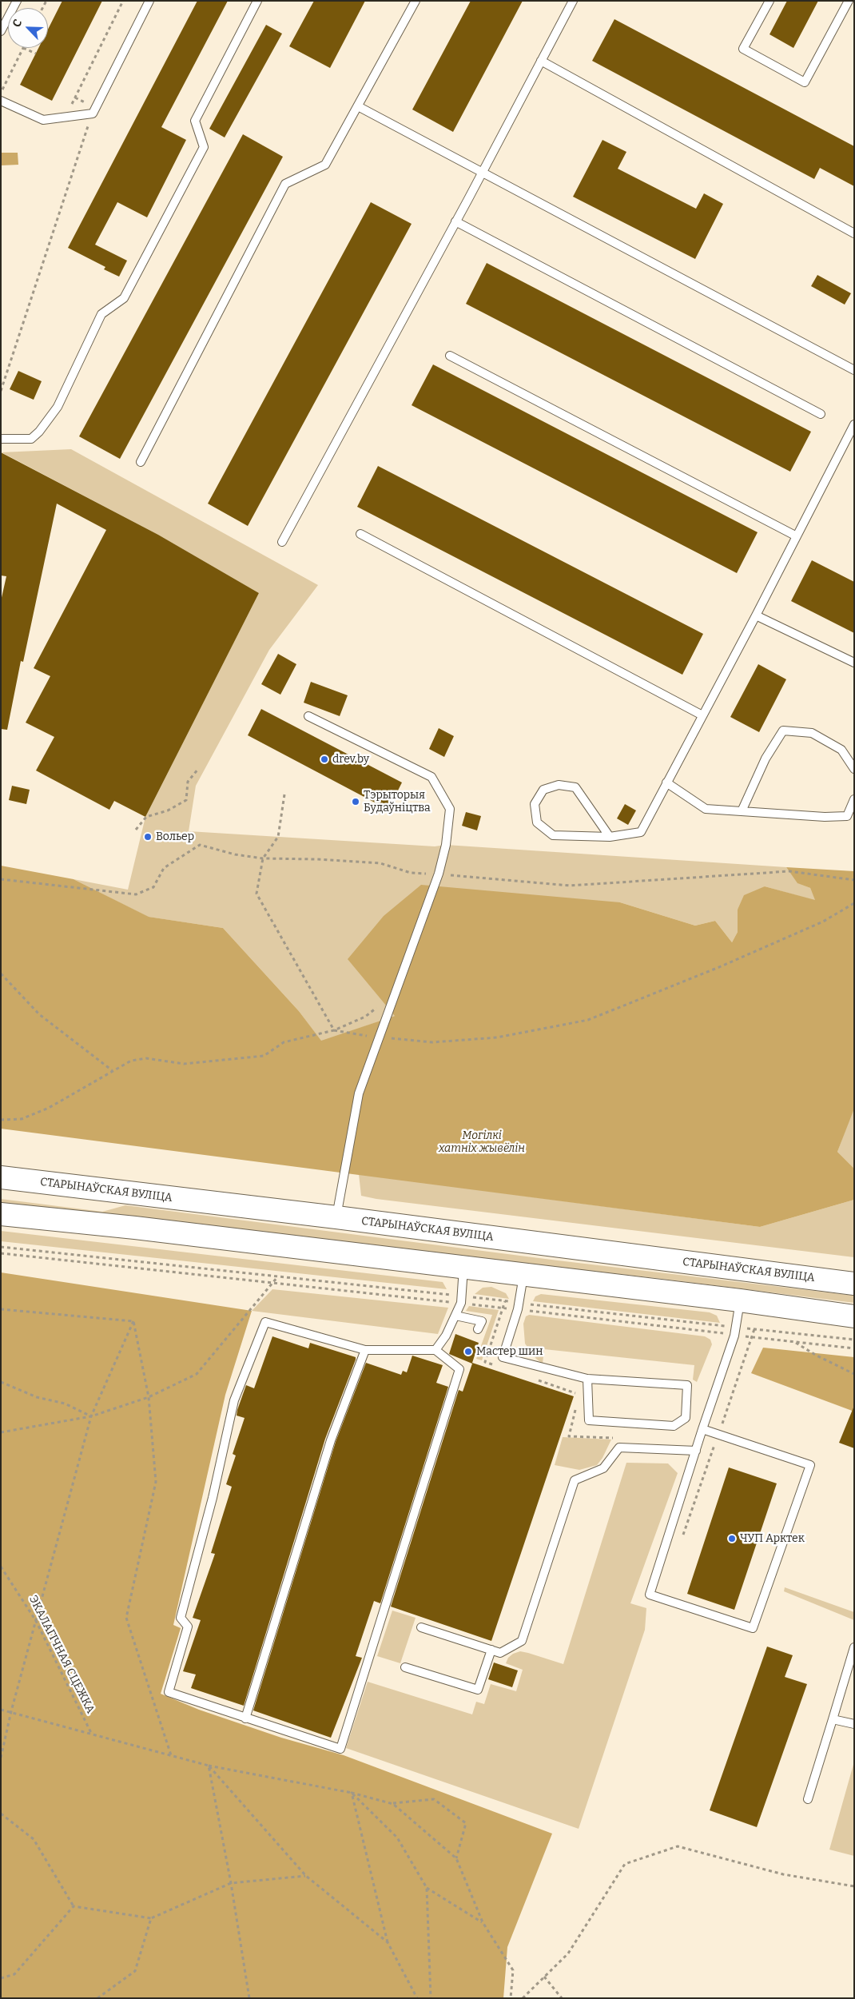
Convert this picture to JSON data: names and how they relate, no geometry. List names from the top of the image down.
{
  "streets": {
    "main road": ["СТАРЫНАЎСКАЯ ВУЛІЦА"],
    "path": ["ЭКАЛАГІЧНАЯ СЦЕЖКА"]
  },
  "parks": ["Могілкі хатніх жывёлін"],
  "places": [
    "drev.by",
    "Тэрыторыя Будаўніцтва",
    "Вольер",
    "Мастер шин",
    "ЧУП Арктек"
  ],
  "north": "top left"
}
